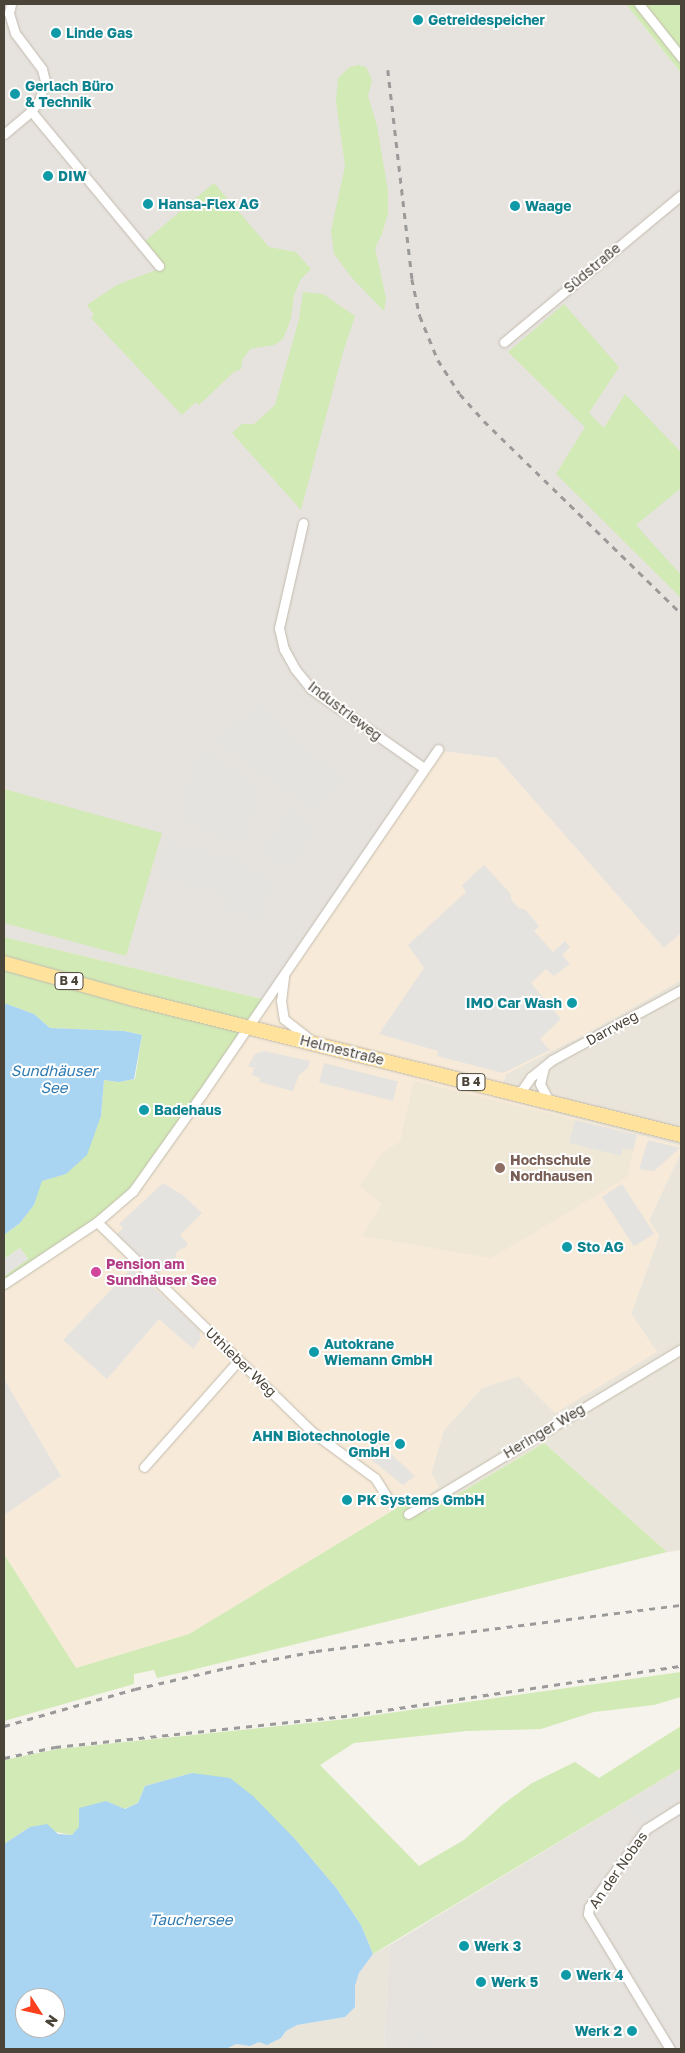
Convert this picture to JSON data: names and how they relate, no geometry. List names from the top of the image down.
{
  "streets": {
    "main road": ["B 4", "Helmestraße"],
    "street": [
      "Südstraße",
      "Industrieweg",
      "Darrweg",
      "Uthleber Weg",
      "Heringer Weg",
      "An der Nobas"
    ]
  },
  "crossings": [
    ["Darrweg", "Helmestraße"]
  ],
  "water": ["Sundhäuser See", "Tauchersee"],
  "places": [
    "Getreidespeicher",
    "Linde Gas",
    "Gerlach Büro & Technik",
    "DIW",
    "Hansa-Flex AG",
    "Waage",
    "IMO Car Wash",
    "Badehaus",
    "Hochschule Nordhausen",
    "Sto AG",
    "Pension am Sundhäuser See",
    "Autokrane Wiemann GmbH",
    "AHN Biotechnologie GmbH",
    "PK Systems GmbH",
    "Werk 3",
    "Werk 4",
    "Werk 5",
    "Werk 2"
  ],
  "north": "bottom right"
}
